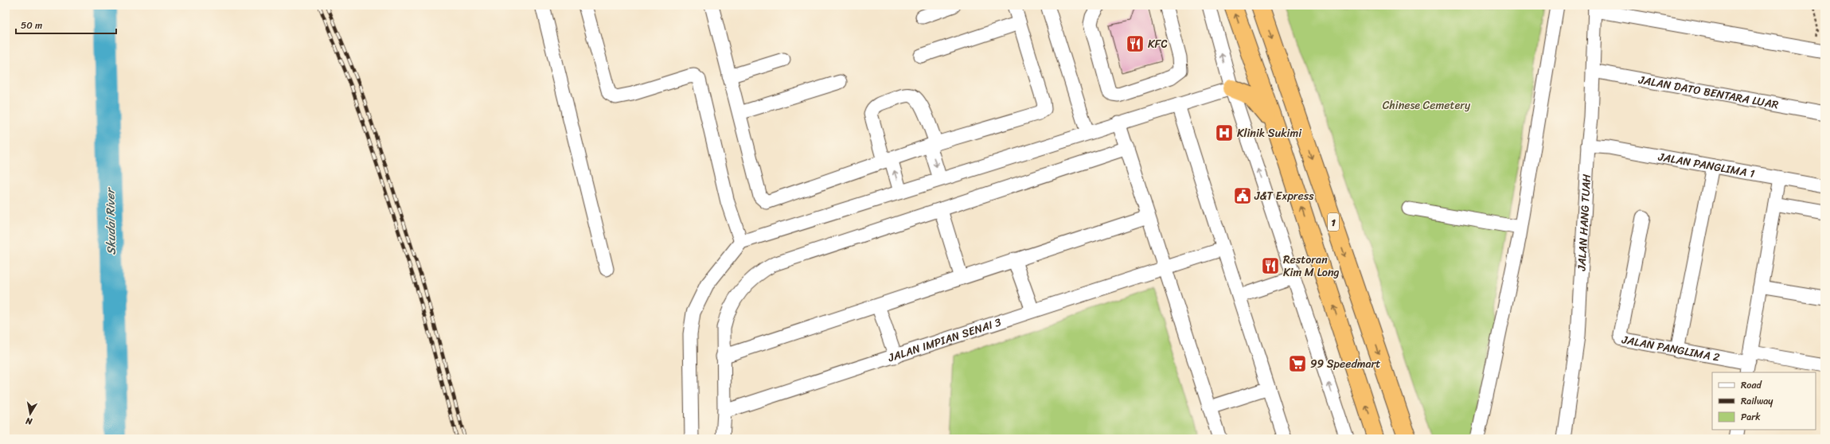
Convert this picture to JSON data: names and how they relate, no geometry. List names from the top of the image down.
{
  "streets": {
    "highway": ["1"],
    "street": [
      "JALAN DATO BENTARA LUAR",
      "JALAN PANGLIMA 1",
      "JALAN HANG TUAH",
      "JALAN IMPIAN SENAI 3",
      "JALAN PANGLIMA 2"
    ]
  },
  "crossings": [
    ["JALAN DATO BENTARA LUAR", "JALAN HANG TUAH"],
    ["JALAN PANGLIMA 1", "JALAN HANG TUAH"]
  ],
  "water": ["Skudai River"],
  "parks": ["Chinese Cemetery"],
  "places": {
    "restaurant": ["KFC", "Restoran Kim M Long"],
    "hospital": ["Klinik Sukimi"],
    "public building": ["J&T Express"],
    "supermarket": ["99 Speedmart"]
  },
  "legend": ["Road", "Railway", "Park"],
  "scale_bar": "50 m",
  "north": "bottom"
}
